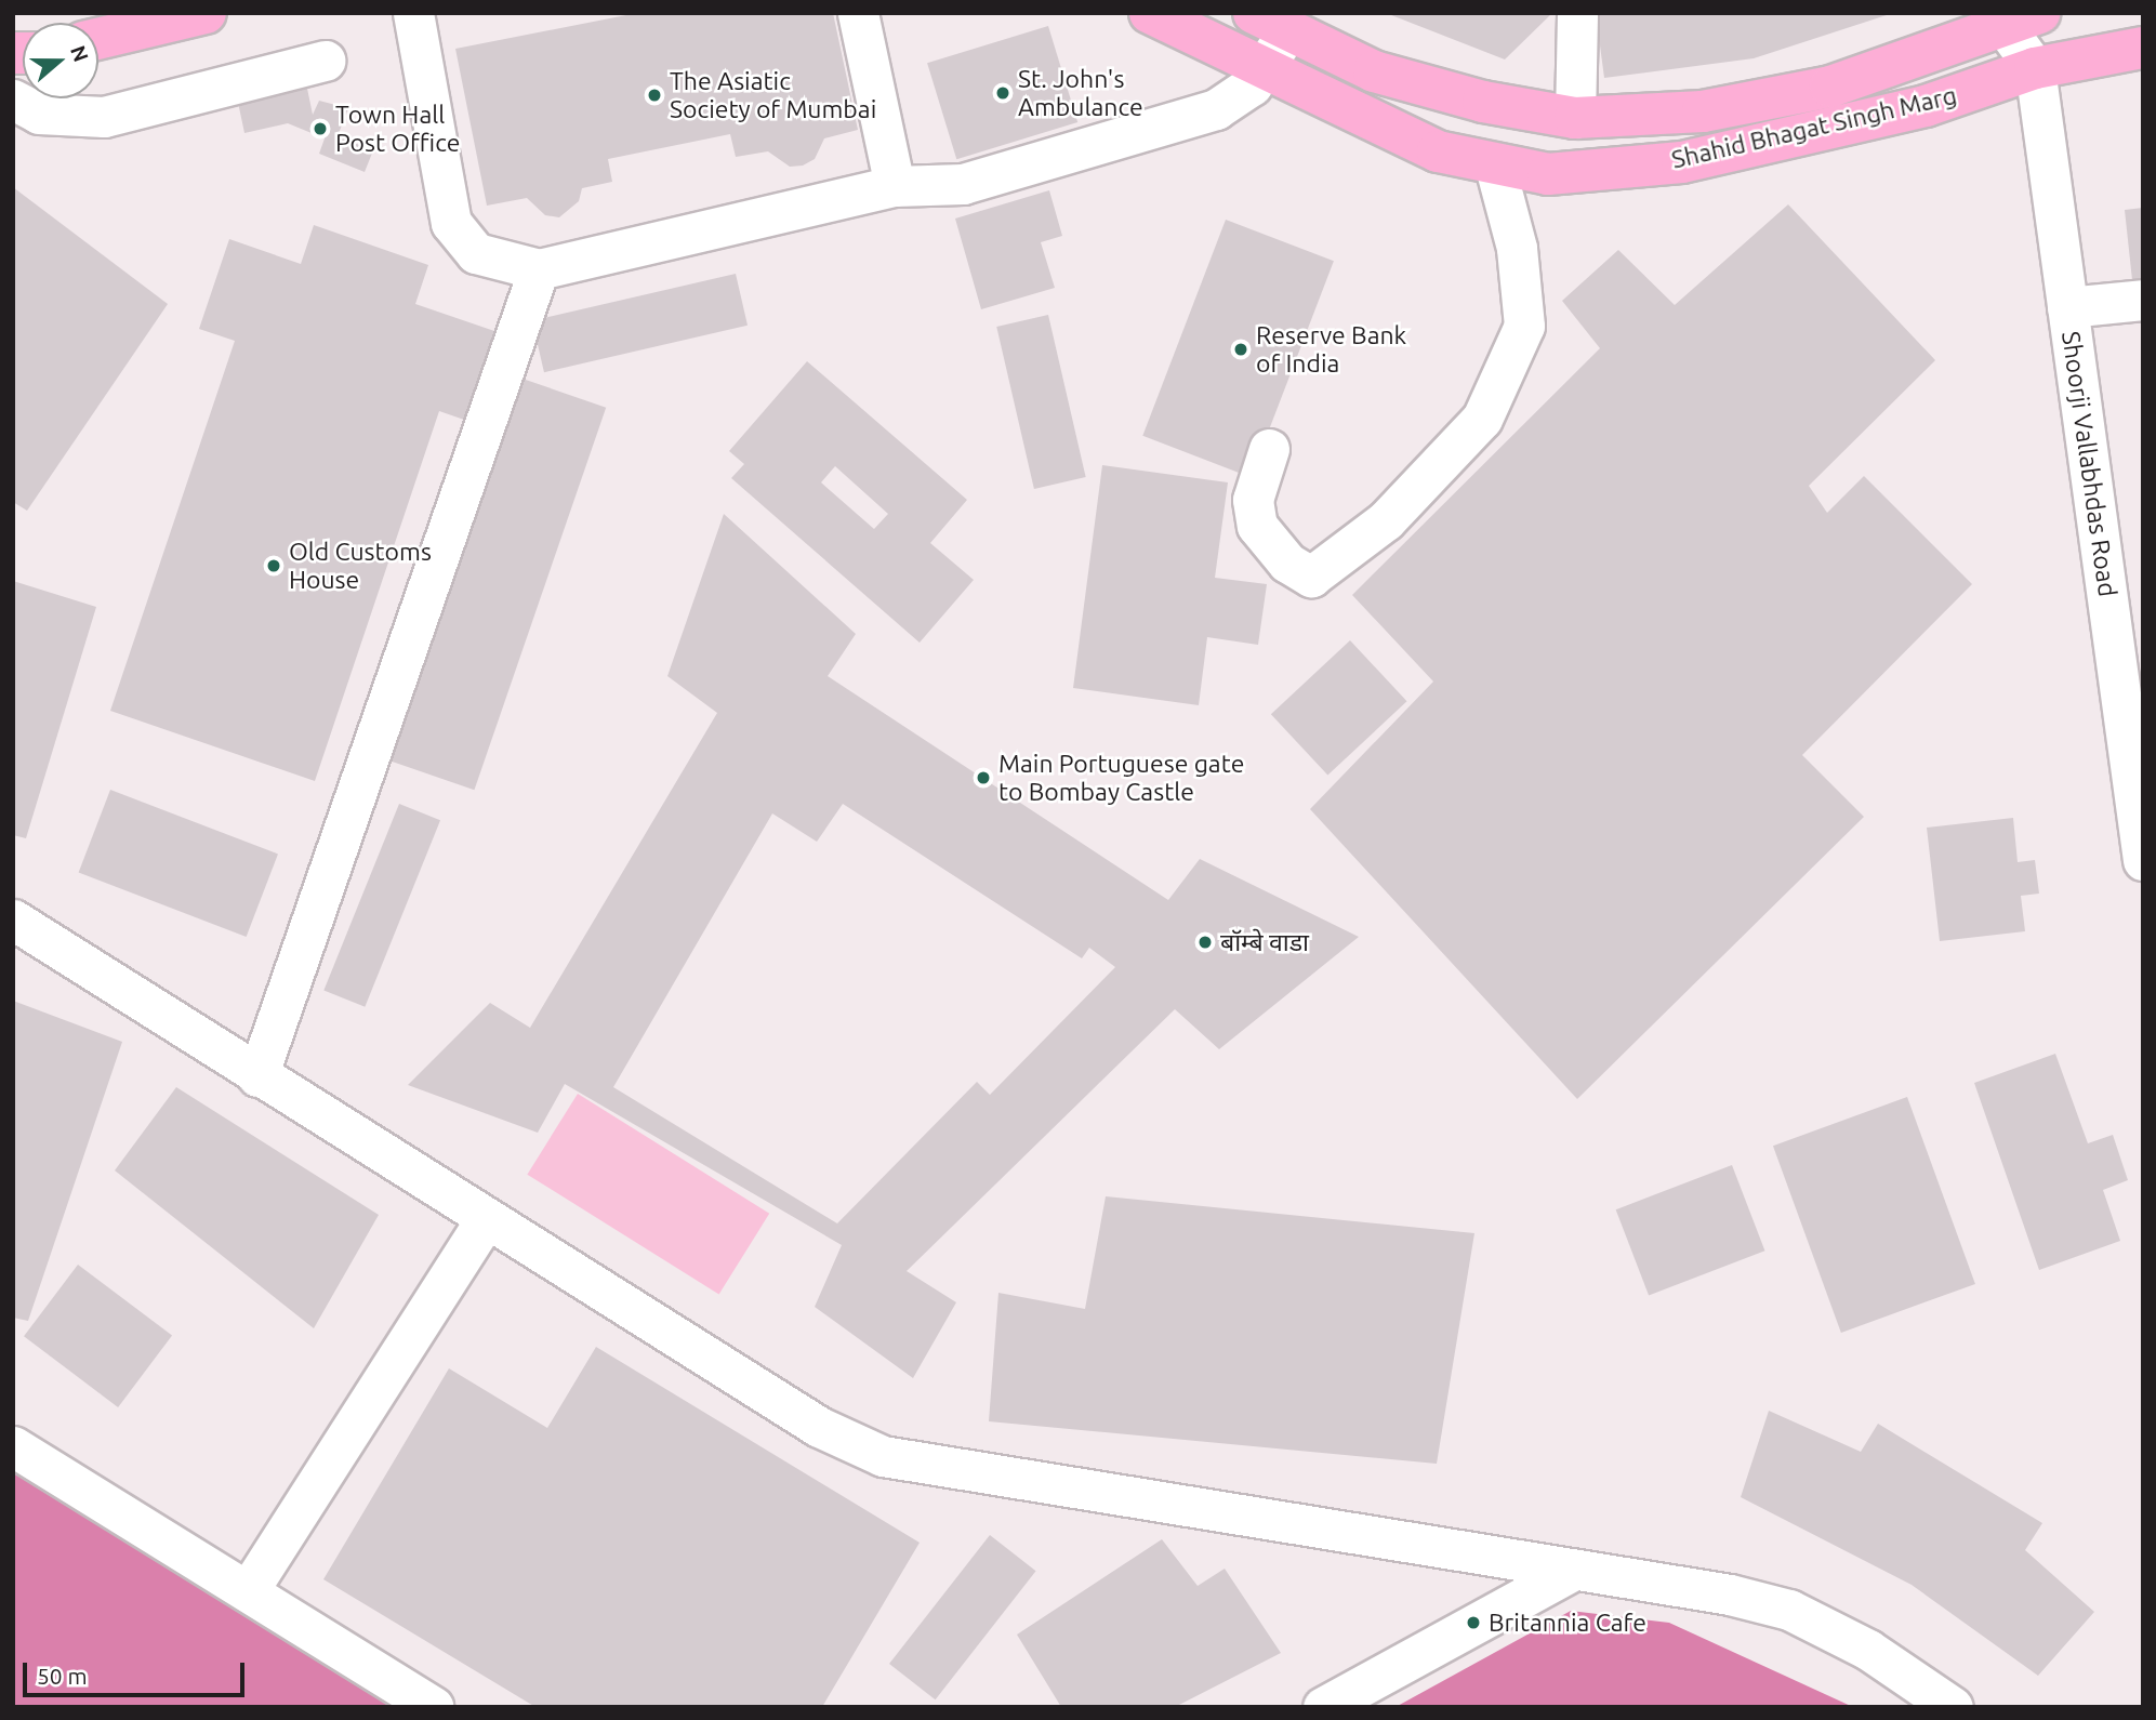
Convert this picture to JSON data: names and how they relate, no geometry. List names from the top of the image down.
{
  "streets": {
    "main road": ["Shahid Bhagat Singh Marg"],
    "street": ["Shoorji Vallabhdas Road"]
  },
  "crossings": [
    ["Shahid Bhagat Singh Marg", "Shoorji Vallabhdas Road"]
  ],
  "places": [
    "St. John's Ambulance",
    "The Asiatic Society of Mumbai",
    "Town Hall Post Office",
    "Reserve Bank of India",
    "Old Customs House",
    "Main Portuguese gate to Bombay Castle",
    "बॉम्बे वाडा",
    "Britannia Cafe"
  ],
  "scale_bar": "50 m",
  "north": "right"
}
